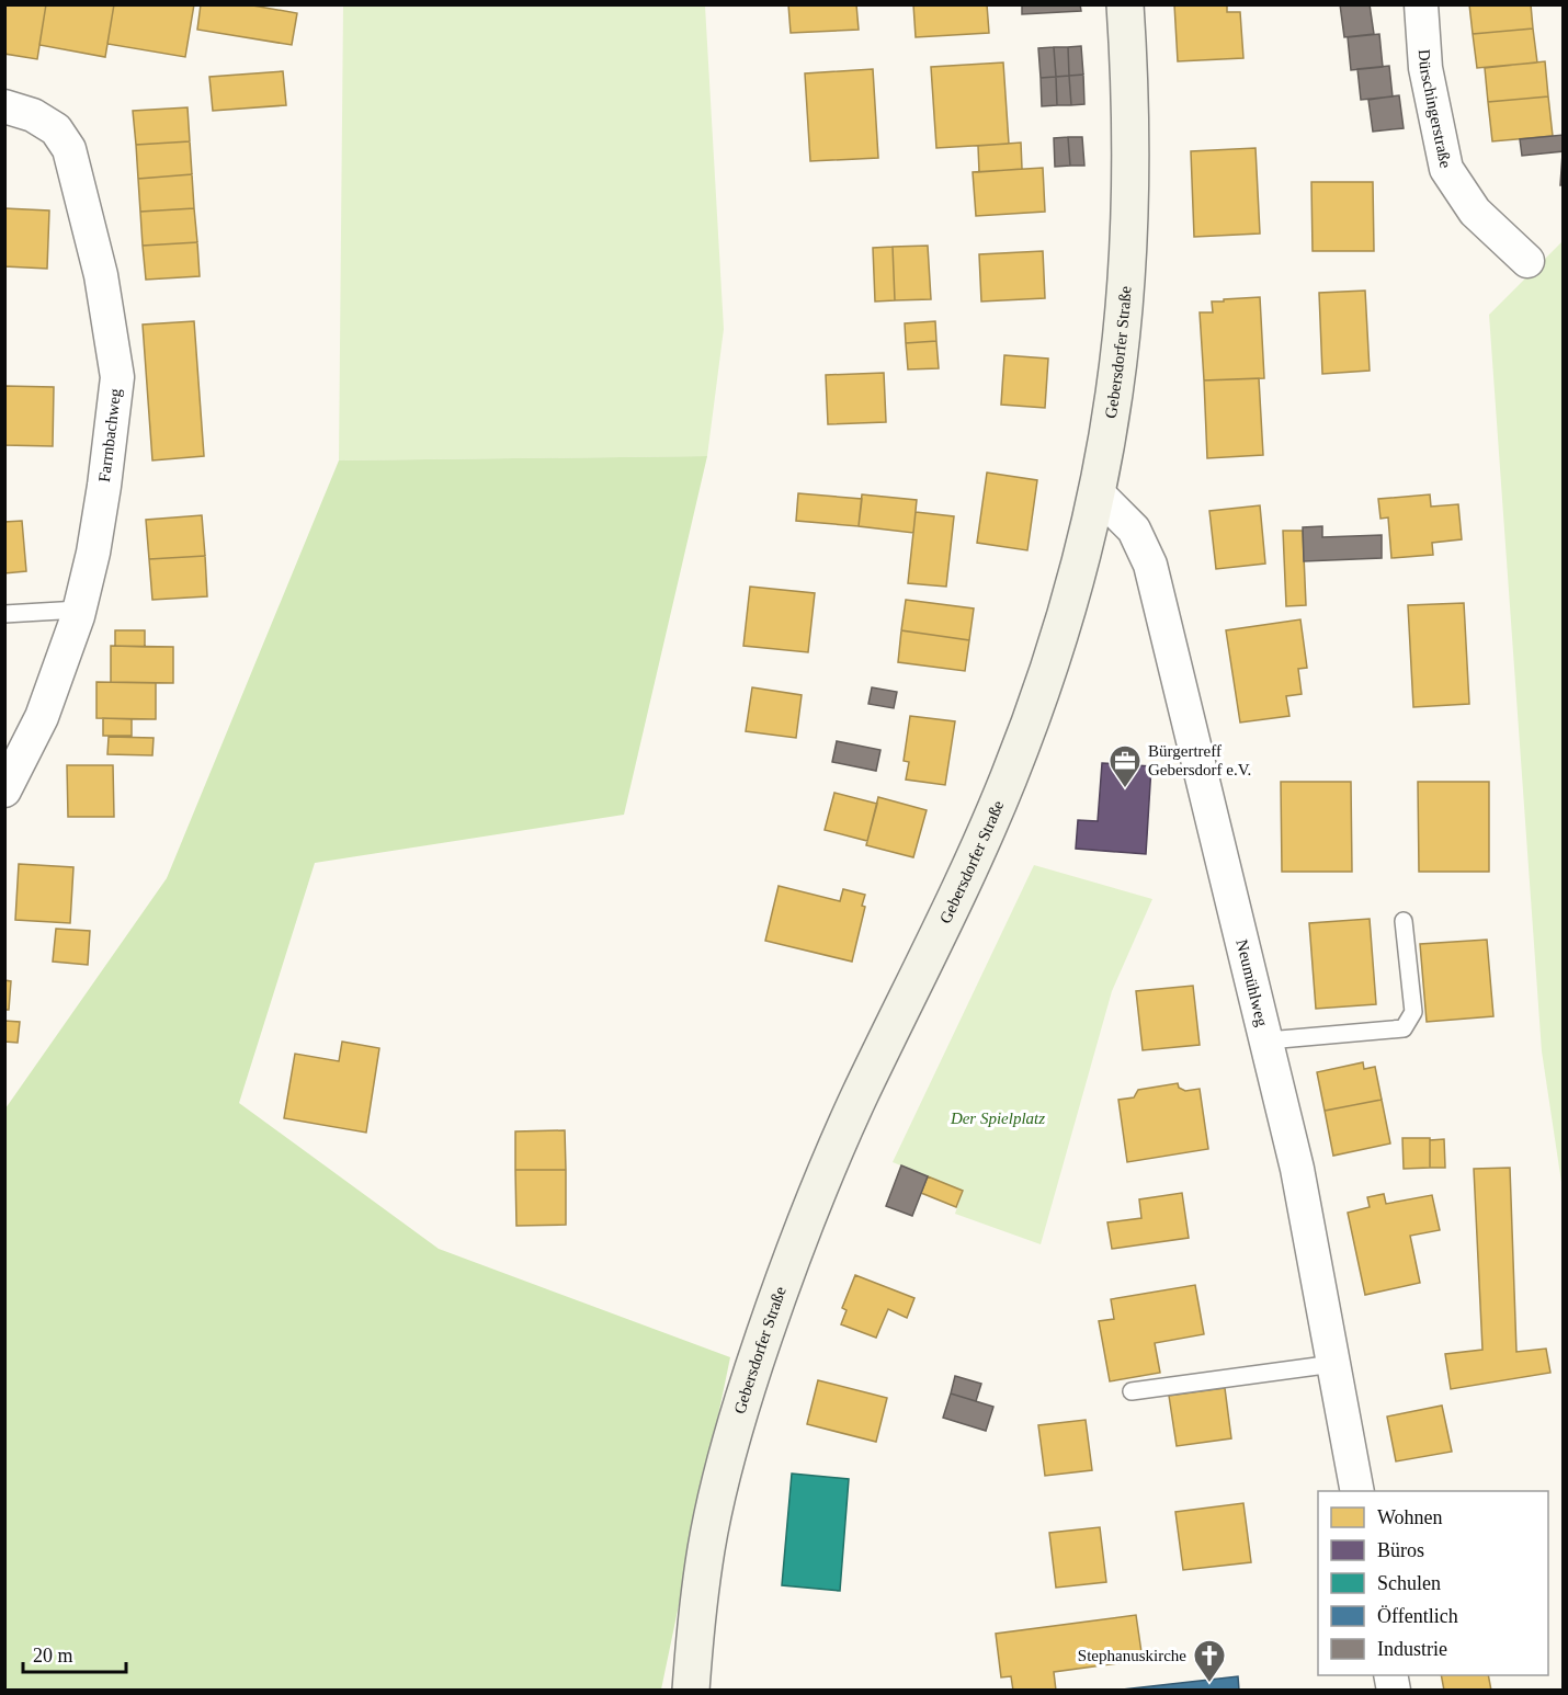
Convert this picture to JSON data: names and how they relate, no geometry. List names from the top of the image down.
{
  "streets": {
    "main road": ["Gebersdorfer Straße"],
    "street": ["Dürschingerstraße", "Farrnbachweg", "Neumühlweg"]
  },
  "crossings": [
    ["Gebersdorfer Straße", "Neumühlweg"]
  ],
  "parks": ["Der Spielplatz"],
  "places": {
    "office": ["Bürgertreff Gebersdorf e.V."],
    "church": ["Stephanuskirche"]
  },
  "legend": [
    "Wohnen",
    "Büros",
    "Schulen",
    "Öffentlich",
    "Industrie"
  ],
  "scale_bar": "20 m"
}
